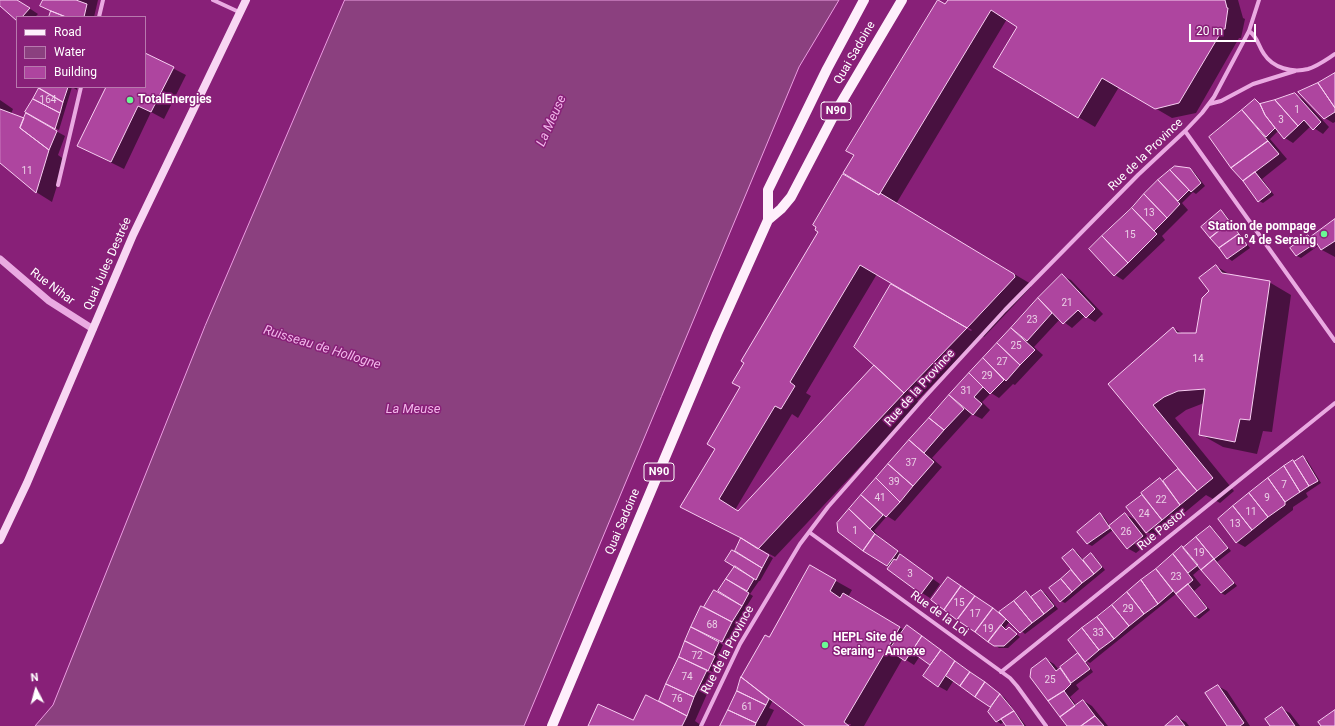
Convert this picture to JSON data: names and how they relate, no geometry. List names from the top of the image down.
{
  "streets": {
    "main road": ["Quai Sadoine", "N90", "Quai Jules Destrée"],
    "street": [
      "Rue de la Province",
      "Rue Nihar",
      "Rue Pastor",
      "Rue de la Loi"
    ]
  },
  "crossings": [
    ["Rue de la Province", "Rue de la Loi"],
    ["Quai Jules Destrée", "Rue Nihar"],
    ["Rue Pastor", "Rue de la Loi"]
  ],
  "water": ["La Meuse", "Ruisseau de Hollogne"],
  "places": ["TotalEnergies", "Station de pompage n°4 de Seraing", "HEPL Site de Seraing - Annexe"],
  "house_numbers": [
    "164",
    "1",
    "3",
    "11",
    "13",
    "15",
    "21",
    "23",
    "25",
    "14",
    "27",
    "29",
    "31",
    "37",
    "39",
    "7",
    "41",
    "9",
    "22",
    "11",
    "24",
    "13",
    "1",
    "26",
    "19",
    "3",
    "23",
    "15",
    "29",
    "17",
    "68",
    "19",
    "33",
    "72",
    "74",
    "25",
    "76",
    "61"
  ],
  "legend": ["Road", "Water", "Building"],
  "scale_bar": "20 m",
  "north": "top"
}
